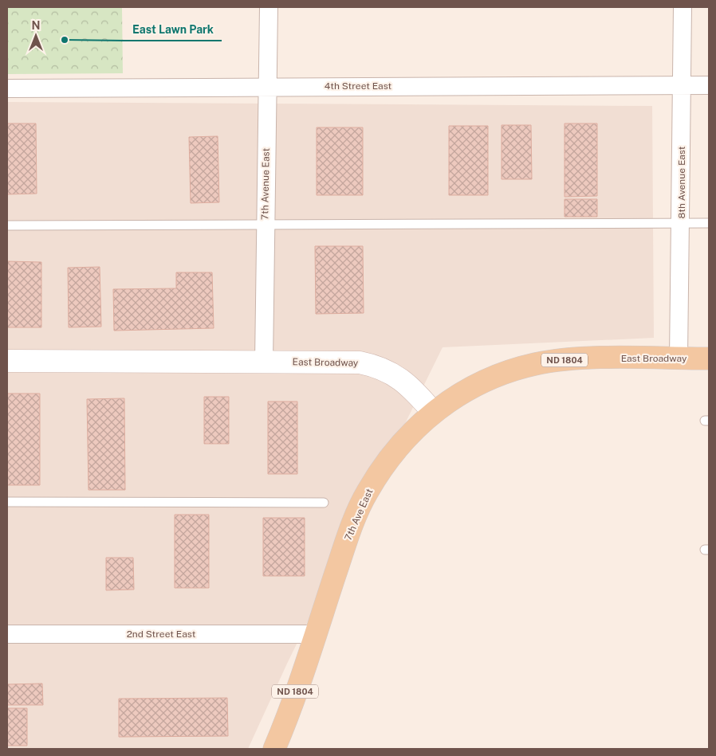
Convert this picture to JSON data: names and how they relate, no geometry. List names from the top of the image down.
{
  "streets": {
    "main road": ["East Broadway", "ND 1804", "7th Ave East"],
    "street": [
      "4th Street East",
      "8th Avenue East",
      "7th Avenue East",
      "2nd Street East"
    ]
  },
  "crossings": [
    ["4th Street East", "8th Avenue East"],
    ["4th Street East", "7th Avenue East"],
    ["8th Avenue East", "East Broadway"],
    ["7th Avenue East", "East Broadway"],
    ["East Broadway", "7th Ave East"],
    ["ND 1804", "7th Ave East"],
    ["ND 1804", "2nd Street East"],
    ["7th Ave East", "2nd Street East"]
  ],
  "places": ["East Lawn Park"],
  "north": "top"
}
